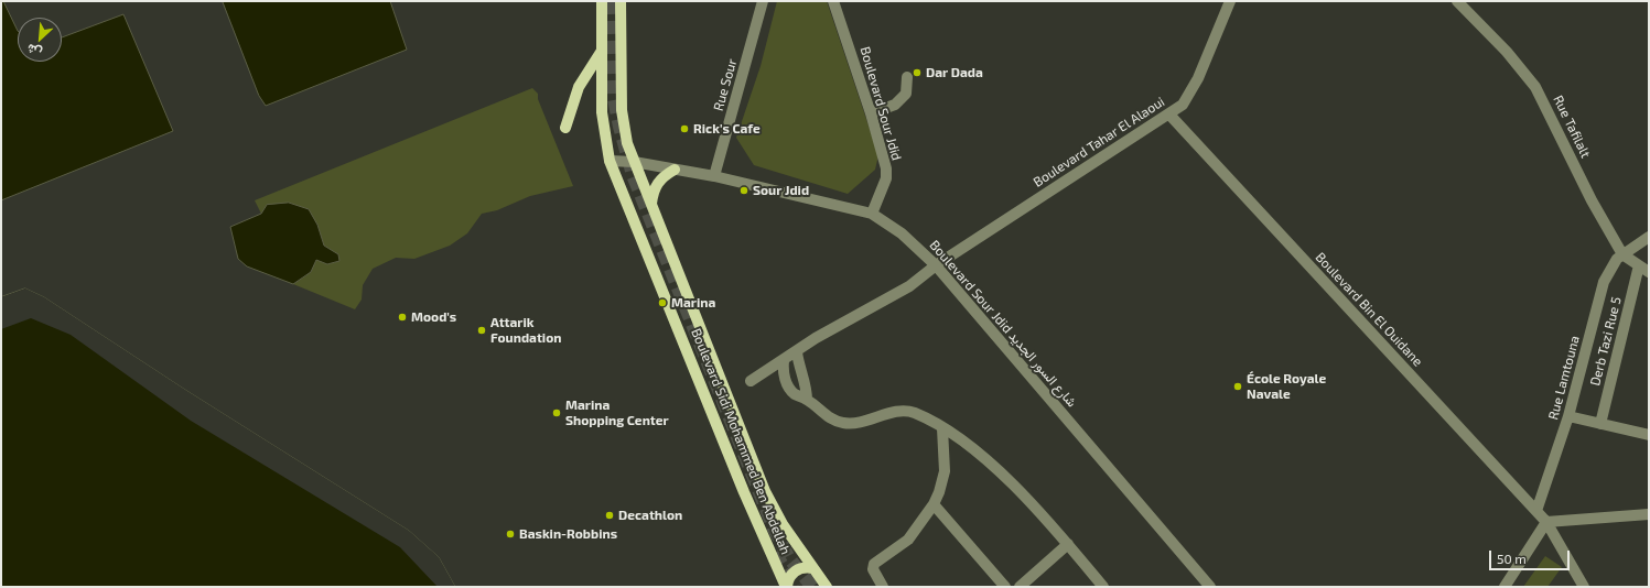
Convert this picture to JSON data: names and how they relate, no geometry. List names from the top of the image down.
{
  "streets": {
    "main road": ["Boulevard Sidi Mohammed Ben Abdellah"],
    "street": [
      "Rue Sour",
      "Boulevard Sour Jdid",
      "Rue Tafilalt",
      "Boulevard Tahar El Alaoui",
      "Boulevard Bin El Ouidane",
      "Boulevard Sour Jdid شارع السور الجديد",
      "Derb Tazi Rue 5",
      "Rue Lamtouna"
    ]
  },
  "crossings": [
    ["Rue Sour", "Boulevard Sour Jdid شارع السور الجديد"],
    ["Boulevard Sour Jdid", "Boulevard Sour Jdid شارع السور الجديد"],
    ["Rue Tafilalt", "Derb Tazi Rue 5"],
    ["Rue Tafilalt", "Rue Lamtouna"],
    ["Boulevard Tahar El Alaoui", "Boulevard Bin El Ouidane"],
    ["Boulevard Tahar El Alaoui", "Boulevard Sour Jdid شارع السور الجديد"],
    ["Boulevard Bin El Ouidane", "Rue Lamtouna"],
    ["Boulevard Sour Jdid شارع السور الجديد", "Boulevard Sidi Mohammed Ben Abdellah"]
  ],
  "places": [
    "Dar Dada",
    "Rick's Cafe",
    "Sour Jdid",
    "Marina",
    "Mood's",
    "Attarik Foundation",
    "École Royale Navale",
    "Marina Shopping Center",
    "Decathlon",
    "Baskin-Robbins"
  ],
  "scale_bar": "50 m",
  "north": "bottom left"
}
